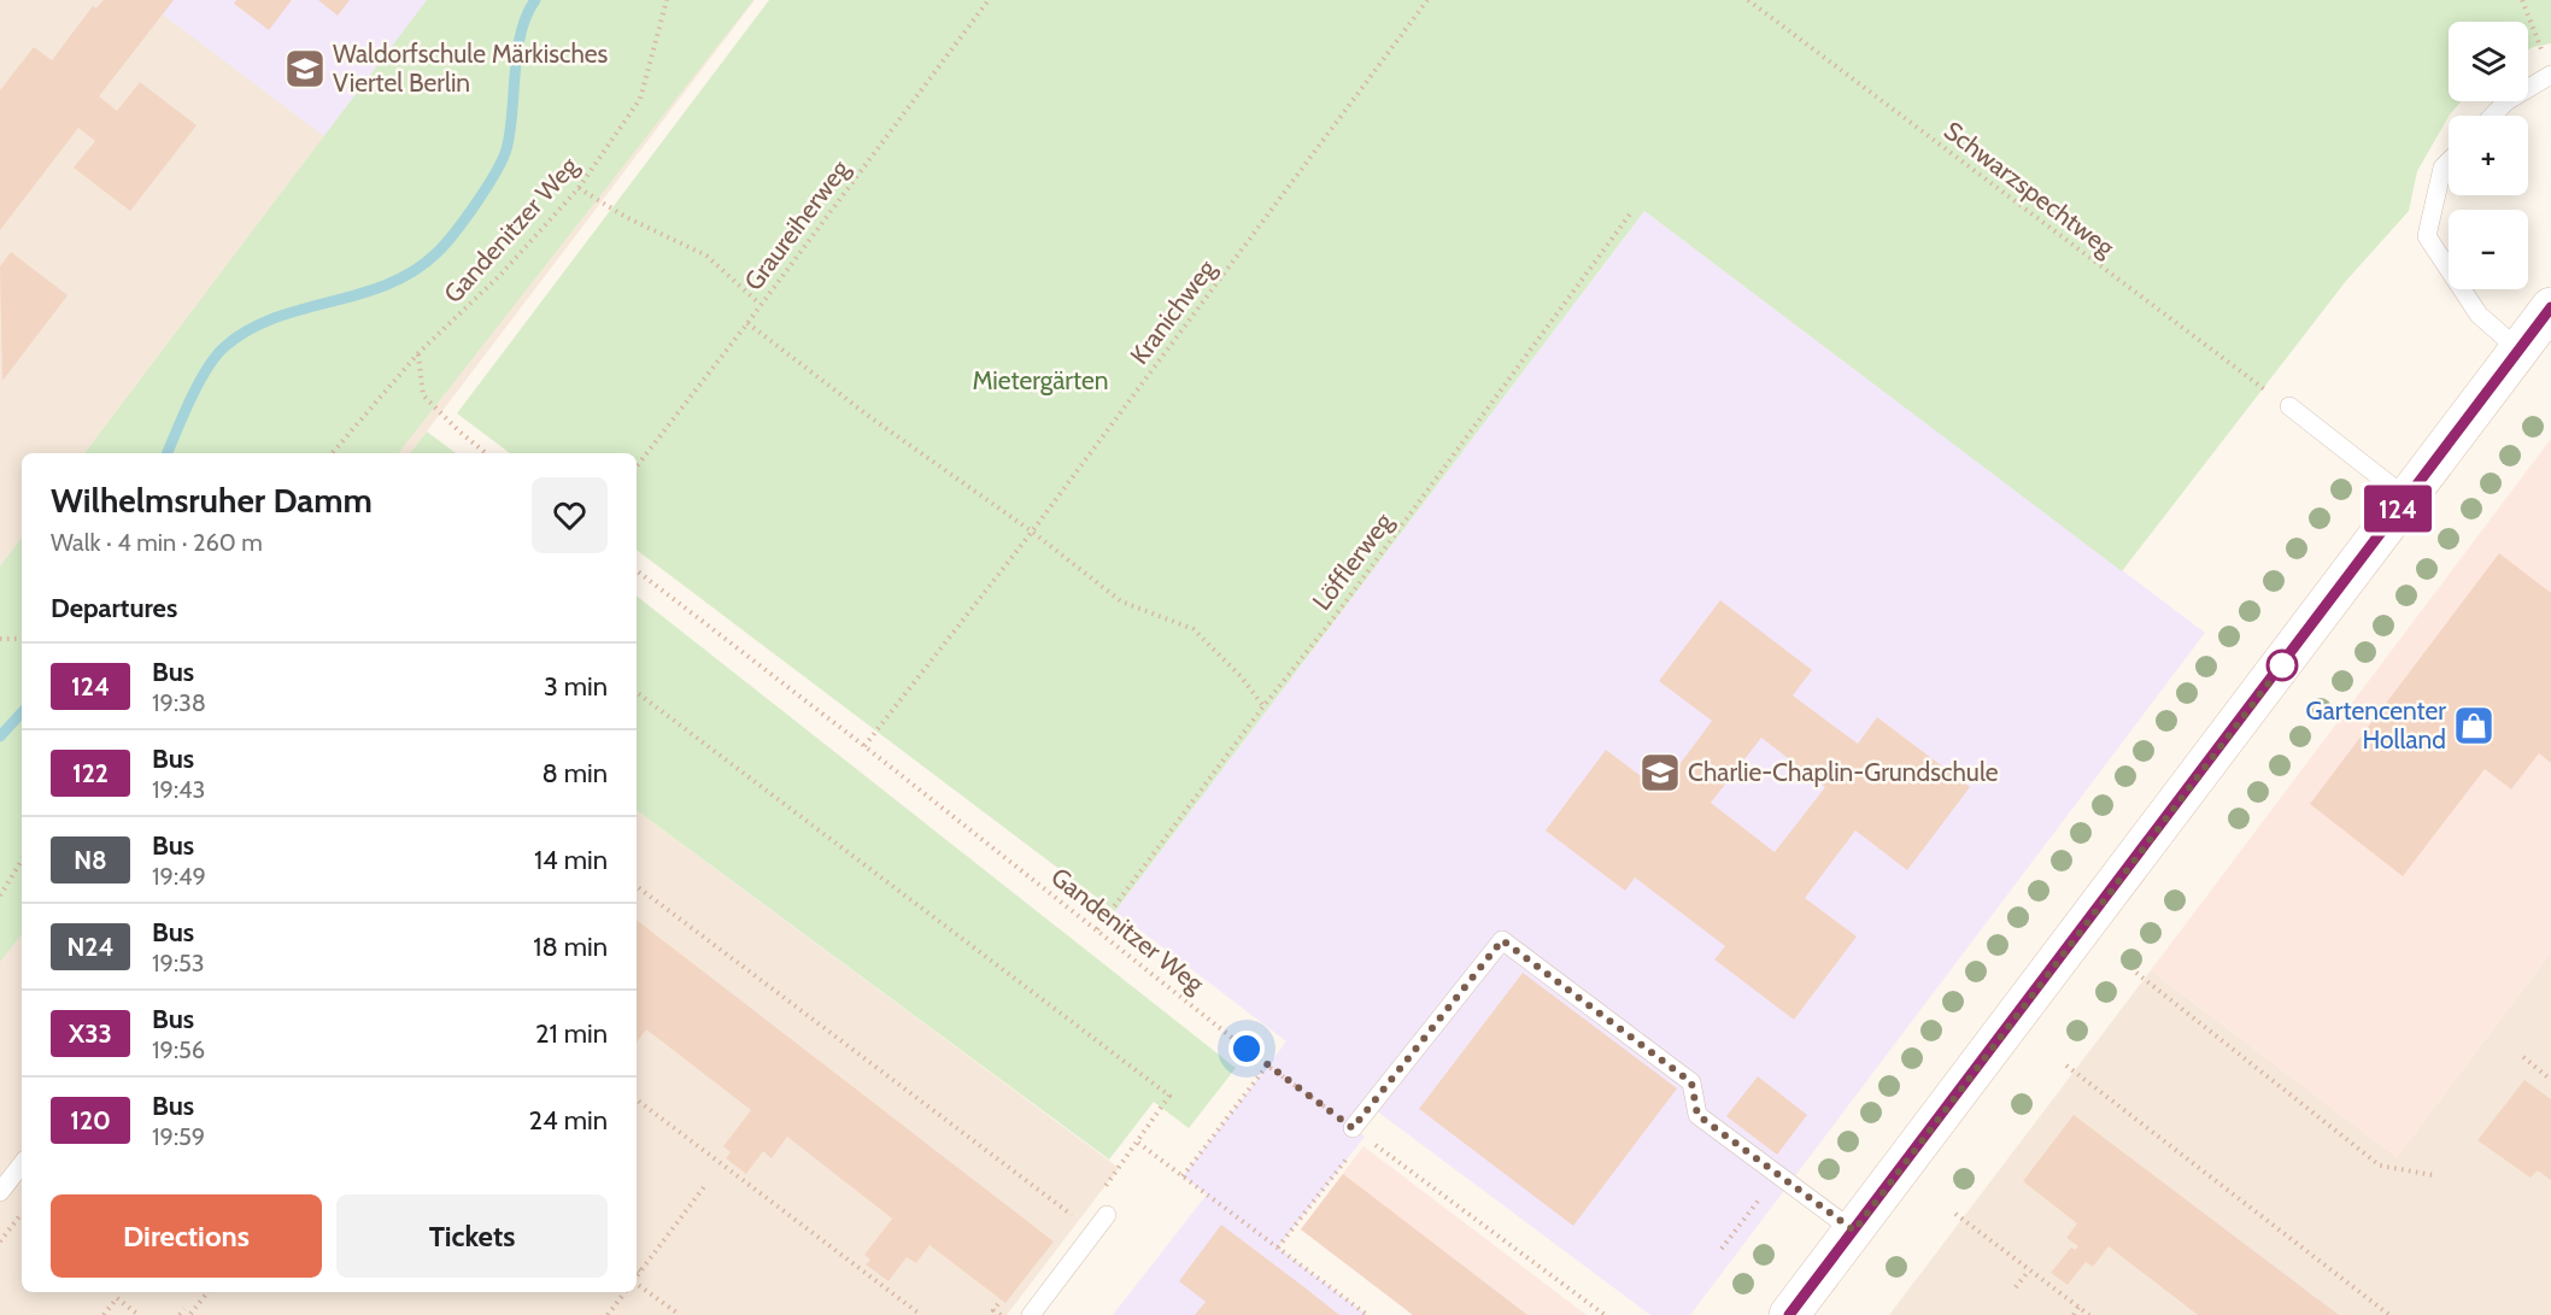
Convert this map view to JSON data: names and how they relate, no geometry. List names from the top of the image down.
{
  "streets": {
    "path": [
      "Schwarzspechtweg",
      "Graureiherweg",
      "Gandenitzer Weg",
      "Kranichweg",
      "Löfflerweg"
    ]
  },
  "crossings": [
    ["Gandenitzer Weg", "Kranichweg"],
    ["Gandenitzer Weg", "Löfflerweg"]
  ],
  "parks": ["Mietergärten"],
  "places": {
    "school or university": ["Waldorfschule Märkisches Viertel Berlin", "Charlie-Chaplin-Grundschule"],
    "shop": ["Gartencenter Holland"]
  },
  "lines": ["bus line 124"],
  "page": {
    "on_map": "124",
    "map_buttons": ["+", "−"],
    "heading": [
      ["Wilhelmsruher Damm", "Walk · 4 min · 260 m"],
      "Departures"
    ],
    "list": [
      {
        "mark": "124",
        "name": "Bus",
        "note": "19:38",
        "value": "3 min"
      },
      {
        "mark": "122",
        "name": "Bus",
        "note": "19:43",
        "value": "8 min"
      },
      {
        "mark": "N8",
        "name": "Bus",
        "note": "19:49",
        "value": "14 min"
      },
      {
        "mark": "N24",
        "name": "Bus",
        "note": "19:53",
        "value": "18 min"
      },
      {
        "mark": "X33",
        "name": "Bus",
        "note": "19:56",
        "value": "21 min"
      },
      {
        "mark": "120",
        "name": "Bus",
        "note": "19:59",
        "value": "24 min"
      }
    ],
    "buttons": ["Directions", "Tickets"]
  }
}
